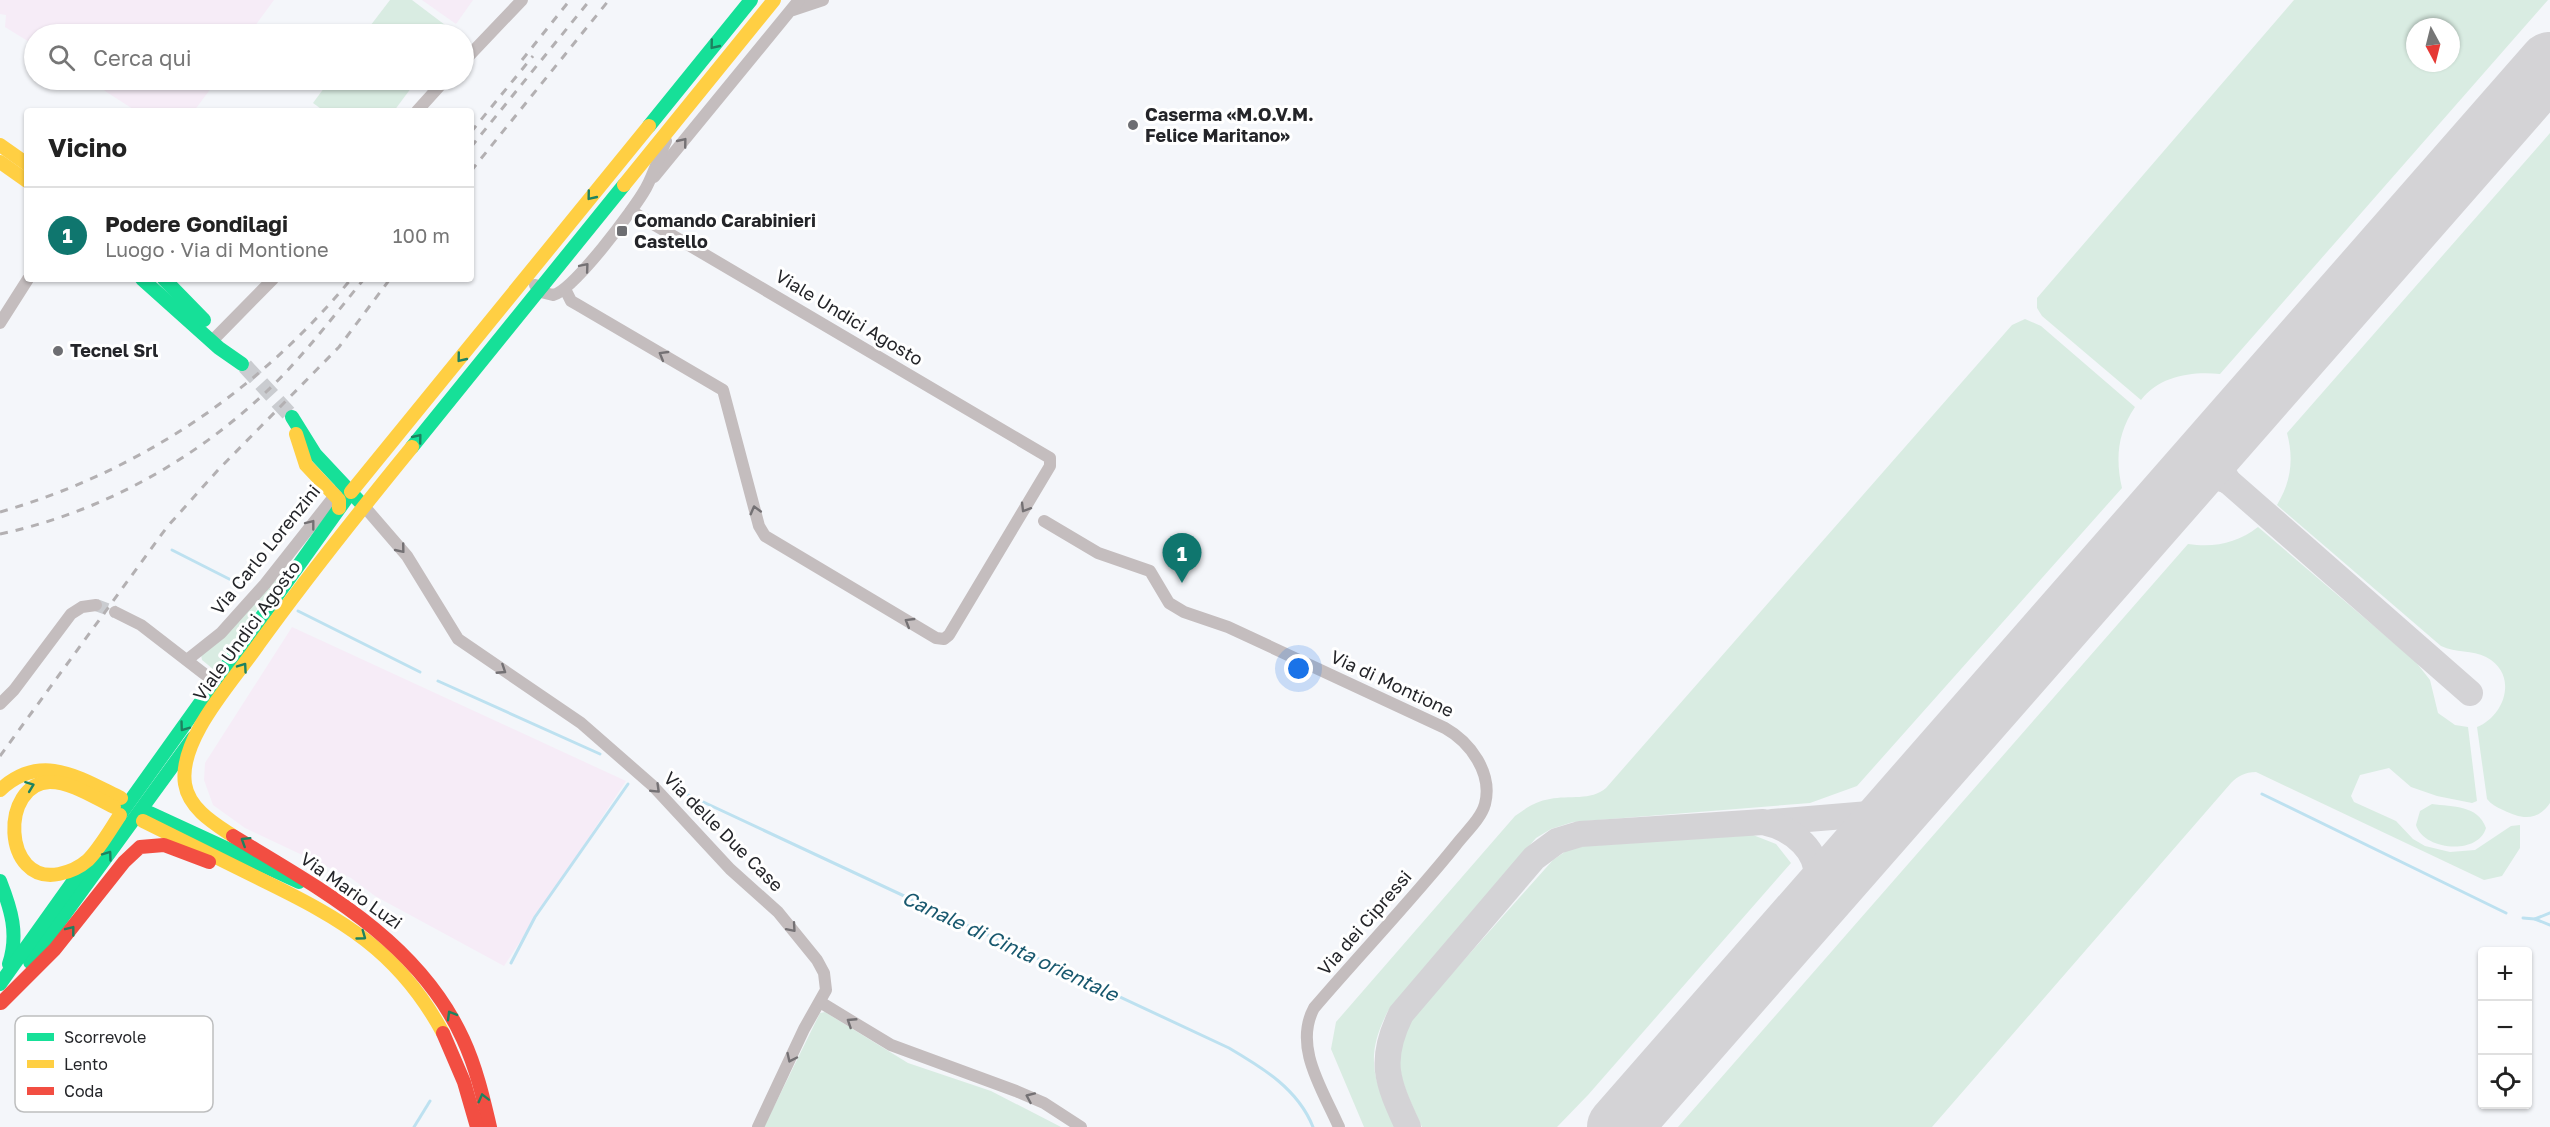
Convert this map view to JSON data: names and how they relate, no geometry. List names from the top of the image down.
{
  "streets": {
    "main road": ["Viale Undici Agosto", "Via Mario Luzi"],
    "street": [
      "Via Carlo Lorenzini",
      "Via di Montione",
      "Via delle Due Case",
      "Via dei Cipressi"
    ]
  },
  "crossings": [
    ["Viale Undici Agosto", "Via Carlo Lorenzini"],
    ["Viale Undici Agosto", "Via delle Due Case"],
    ["Viale Undici Agosto", "Via Mario Luzi"],
    ["Via di Montione", "Via dei Cipressi"]
  ],
  "one_way": ["Via Carlo Lorenzini", "Via delle Due Case"],
  "water": ["Canale di Cinta orientale"],
  "places": {
    "other": ["Caserma «M.O.V.M. Felice Maritano»", "Tecnel Srl"],
    "transit": ["Comando Carabinieri Castello"]
  },
  "legend": ["Scorrevole", "Lento", "Coda"],
  "north": "bottom",
  "page": {
    "search": "Cerca qui",
    "heading": "Vicino",
    "list": [
      {
        "mark": "1",
        "name": "Podere Gondilagi",
        "note": "Luogo · Via di Montione",
        "value": "100 m"
      }
    ],
    "pins": "1",
    "map_buttons": ["+", "−"]
  }
}
